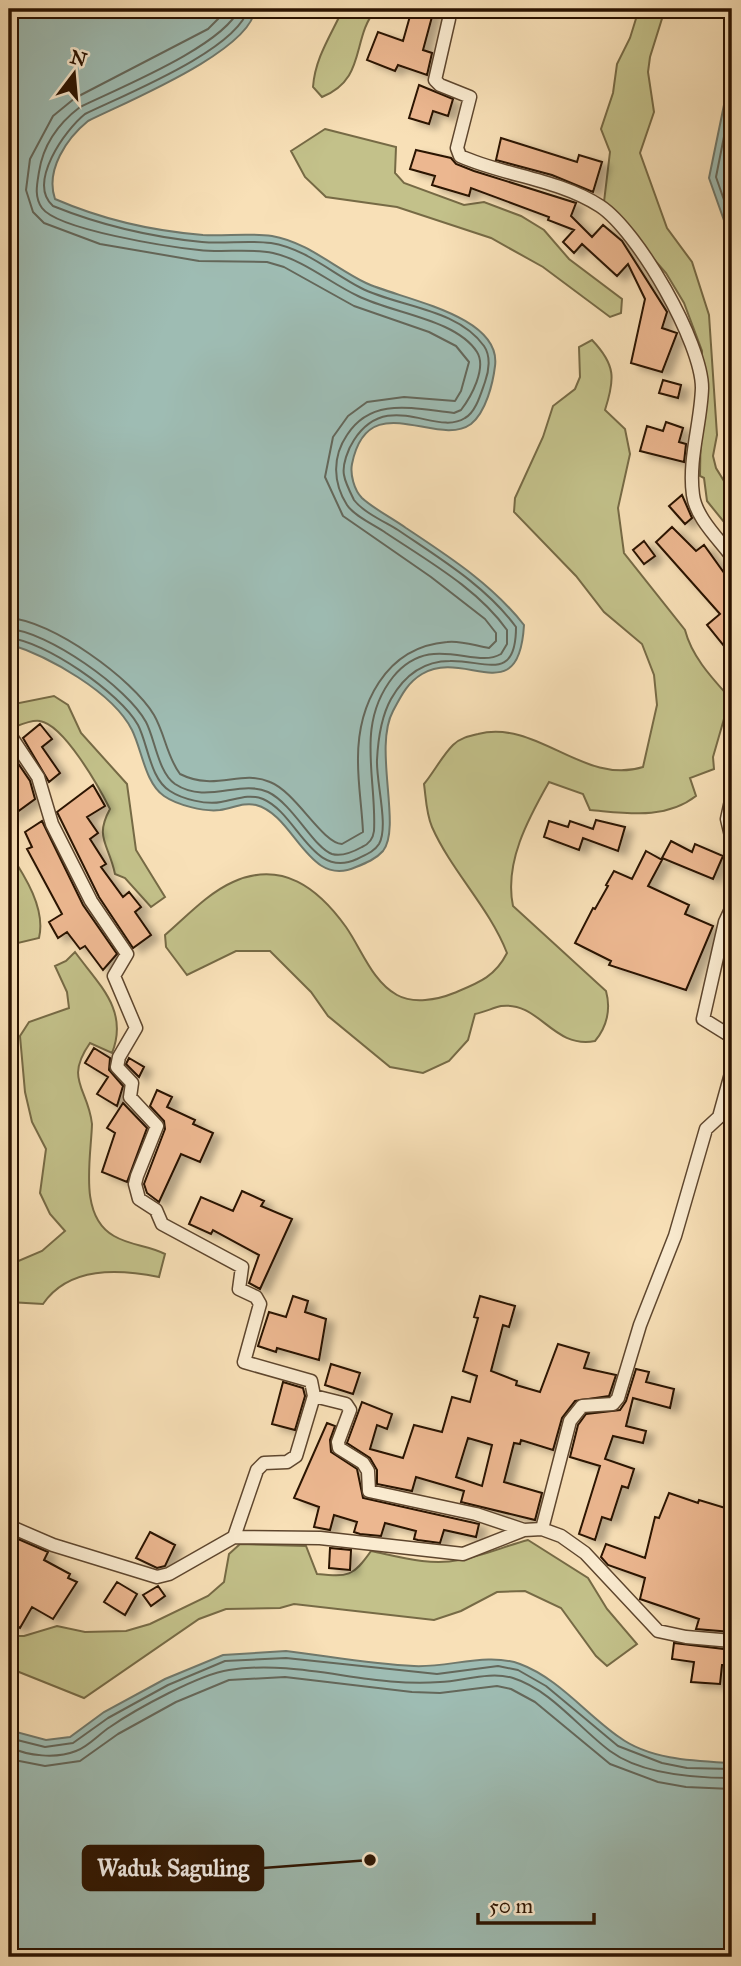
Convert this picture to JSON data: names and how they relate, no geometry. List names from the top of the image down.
{
  "places": ["Waduk Saguling"],
  "scale_bar": "50 m",
  "north": "top"
}
